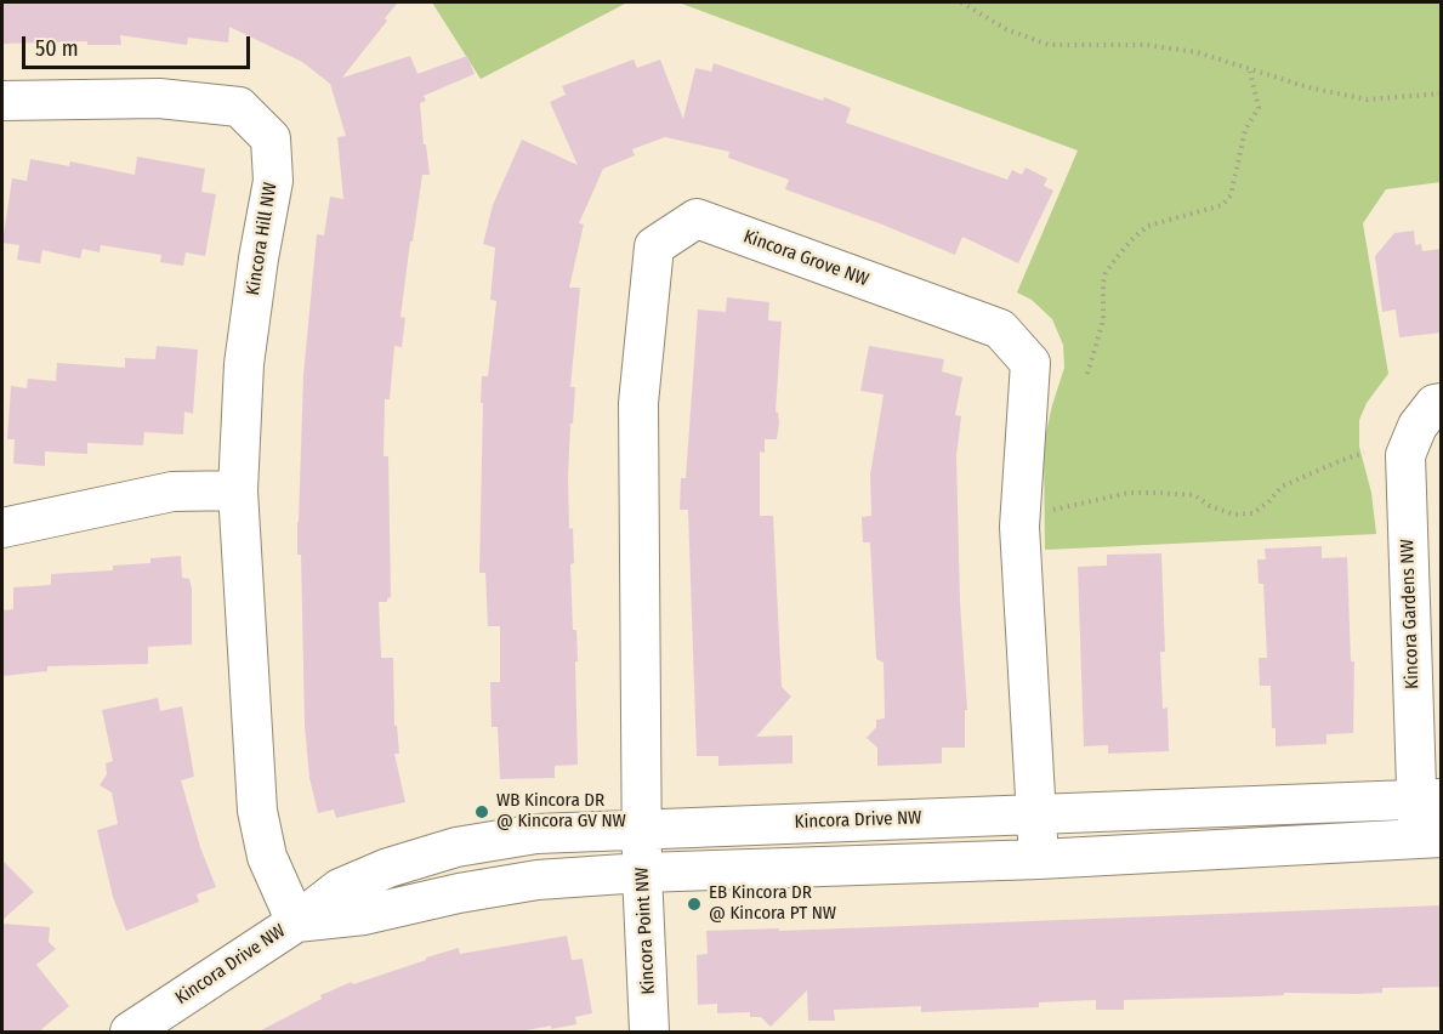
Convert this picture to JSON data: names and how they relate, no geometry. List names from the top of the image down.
{
  "streets": {
    "street": [
      "Kincora Hill NW",
      "Kincora Grove NW",
      "Kincora Gardens NW",
      "Kincora Drive NW",
      "Kincora Point NW"
    ]
  },
  "crossings": [
    ["Kincora Hill NW", "Kincora Drive NW"],
    ["Kincora Grove NW", "Kincora Drive NW"],
    ["Kincora Grove NW", "Kincora Point NW"],
    ["Kincora Gardens NW", "Kincora Drive NW"],
    ["Kincora Drive NW", "Kincora Point NW"]
  ],
  "places": ["WB Kincora DR @ Kincora GV NW", "EB Kincora DR @ Kincora PT NW"],
  "scale_bar": "50 m"
}
